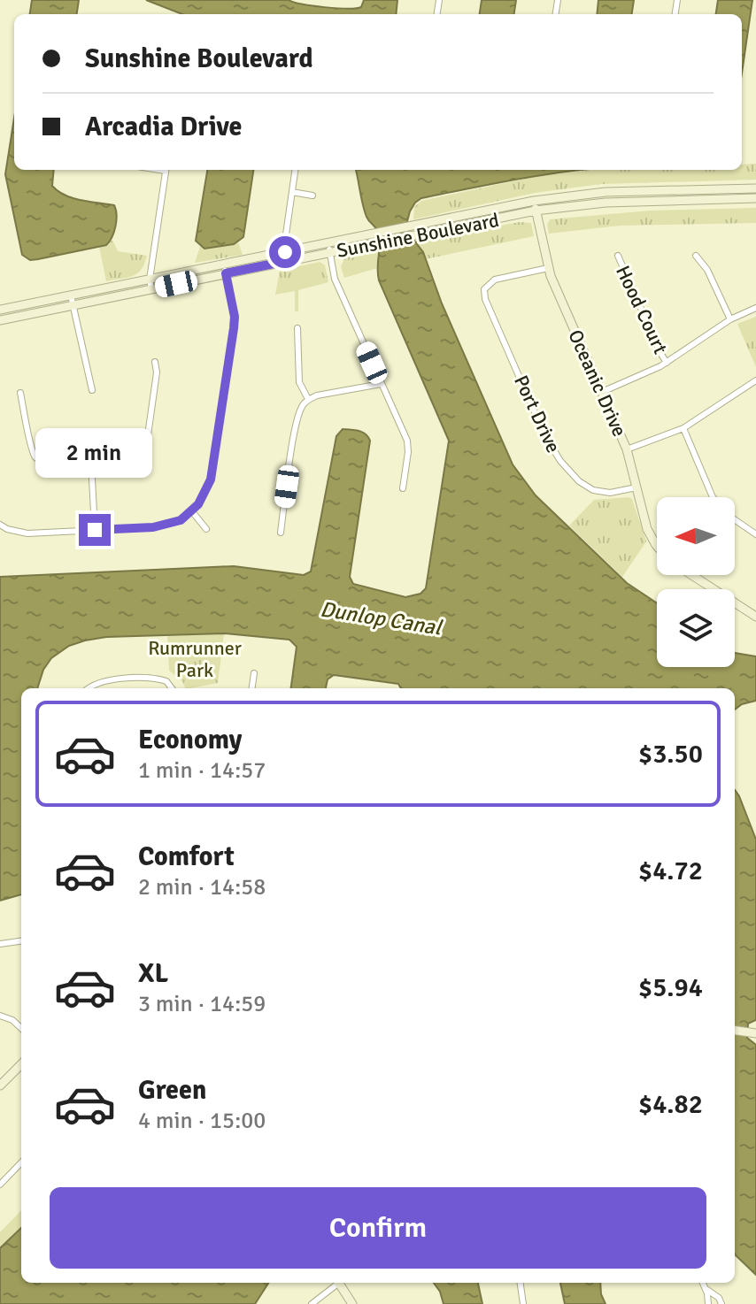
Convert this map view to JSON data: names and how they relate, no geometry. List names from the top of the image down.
{
  "streets": {
    "main road": ["Sunshine Boulevard", "Oceanic Drive"],
    "street": ["Hood Court", "Port Drive"]
  },
  "crossings": [
    ["Sunshine Boulevard", "Oceanic Drive"],
    ["Oceanic Drive", "Port Drive"]
  ],
  "water": ["Dunlop Canal"],
  "parks": ["Rumrunner Park"],
  "north": "left",
  "page": {
    "banner": ["Sunshine Boulevard", "Arcadia Drive"],
    "bubble": "2 min",
    "list": [
      {
        "name": "Economy",
        "note": "1 min · 14:57",
        "value": "$3.50"
      },
      {
        "name": "Comfort",
        "note": "2 min · 14:58",
        "value": "$4.72"
      },
      {
        "name": "XL",
        "note": "3 min · 14:59",
        "value": "$5.94"
      },
      {
        "name": "Green",
        "note": "4 min · 15:00",
        "value": "$4.82"
      }
    ],
    "buttons": "Confirm"
  }
}
